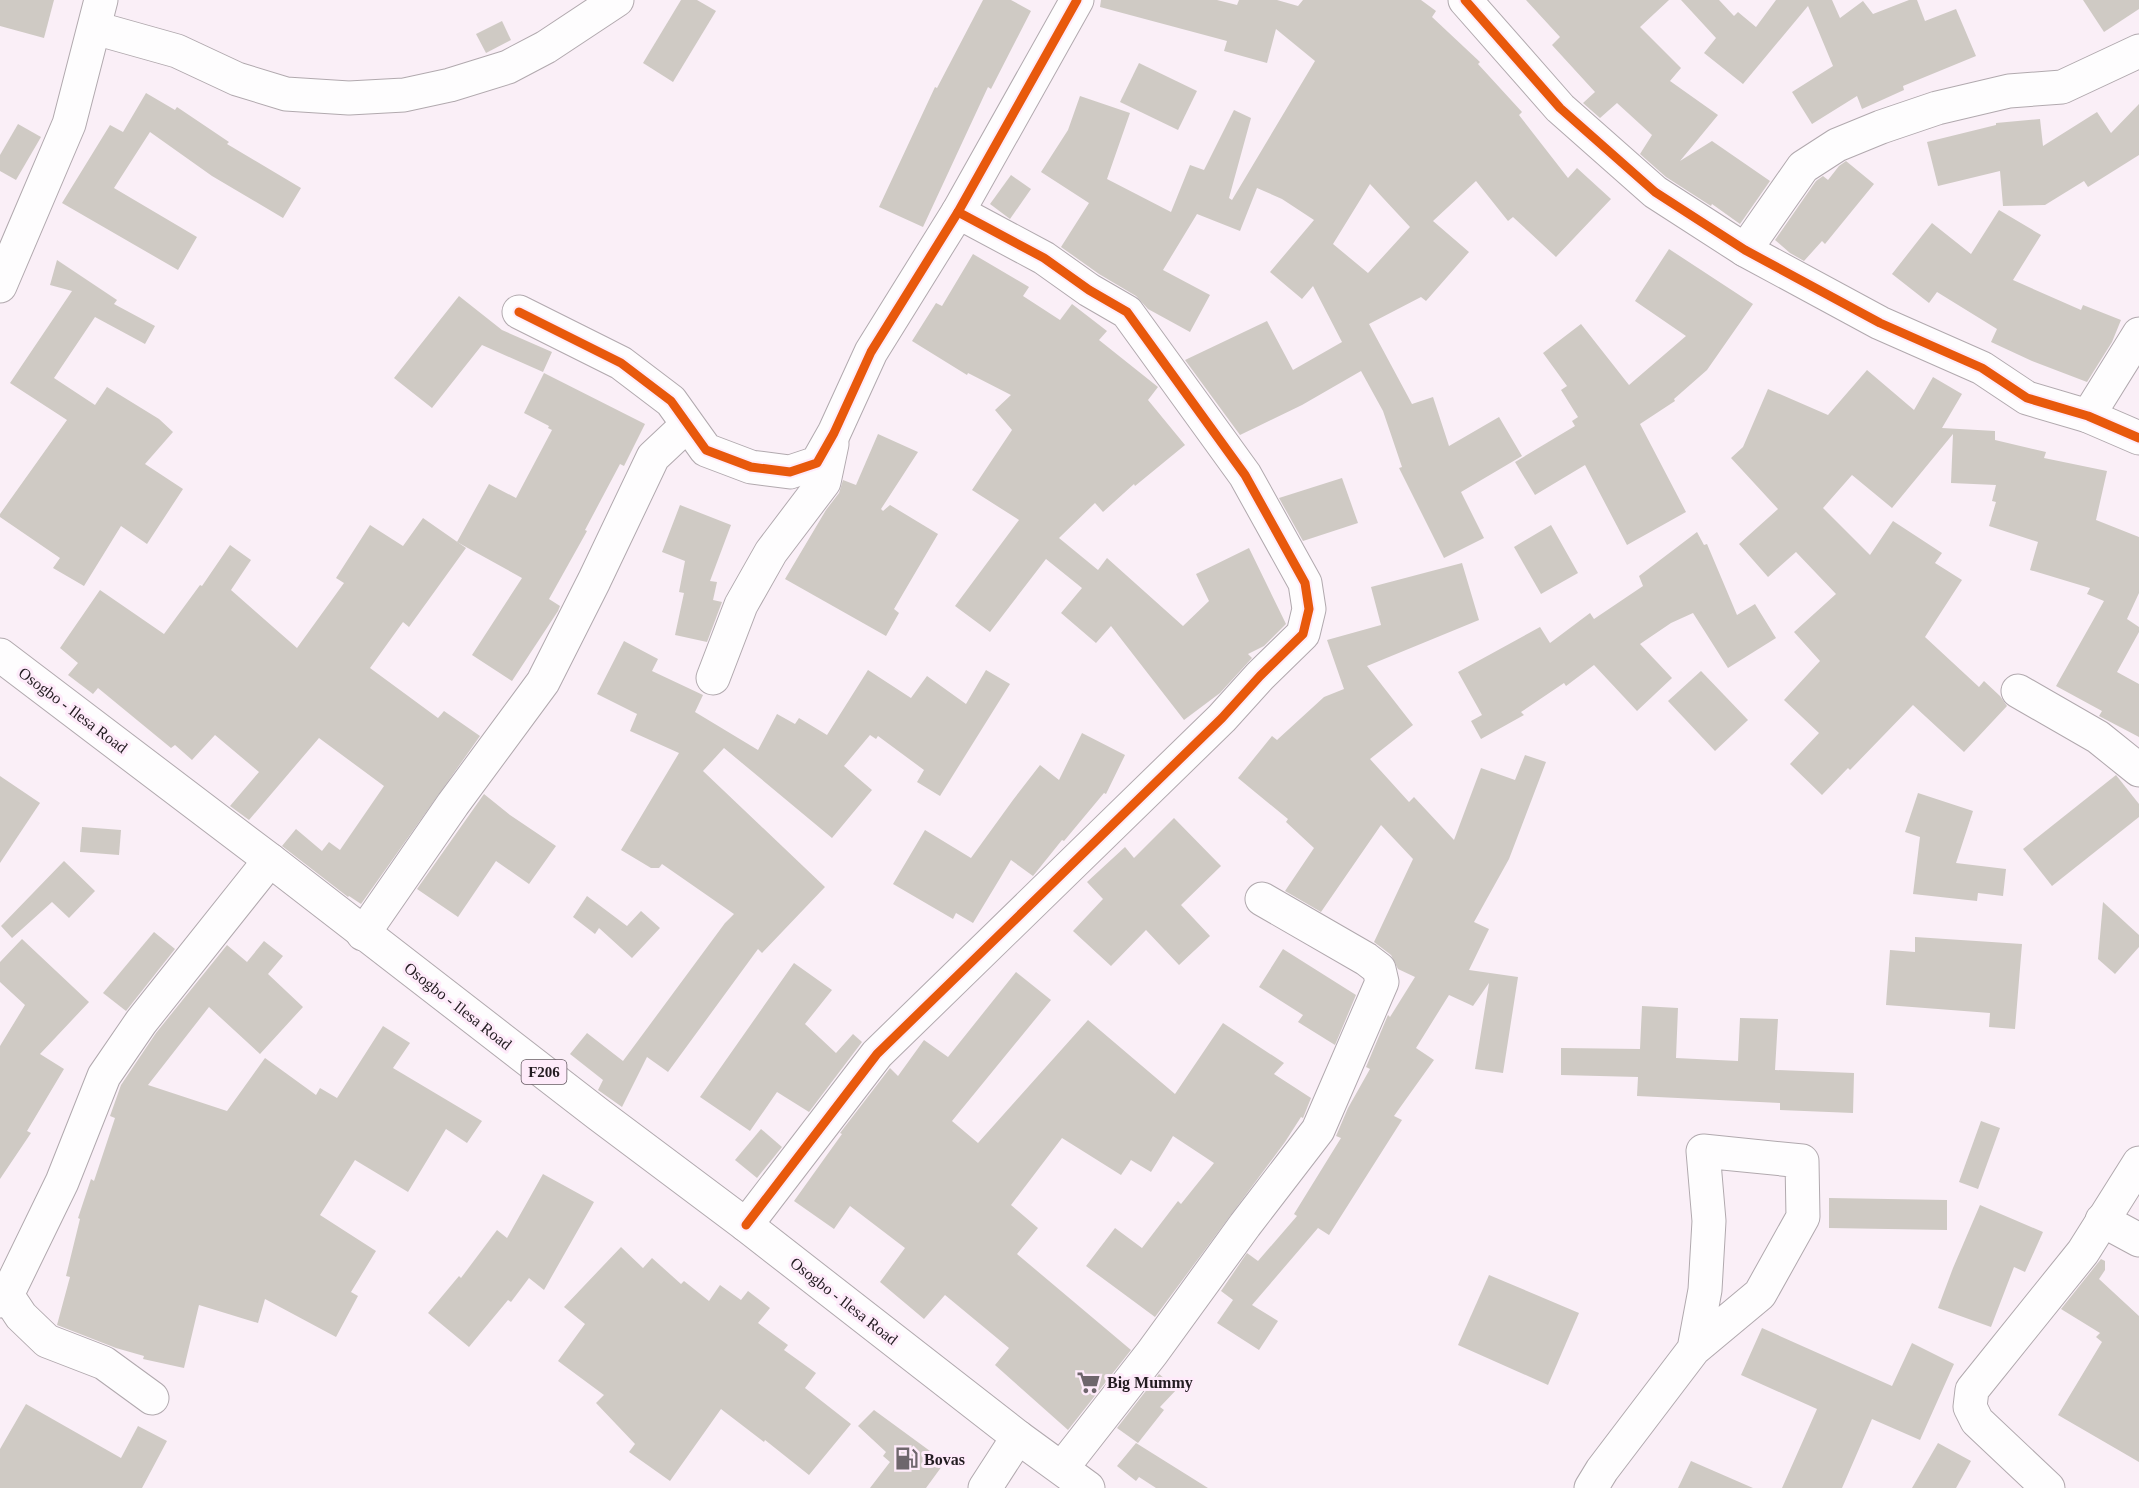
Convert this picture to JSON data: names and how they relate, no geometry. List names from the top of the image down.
{
  "streets": {
    "street": ["Osogbo - Ilesa Road", "F206"]
  },
  "places": {
    "supermarket": ["Big Mummy"],
    "fuel station": ["Bovas"]
  }
}
